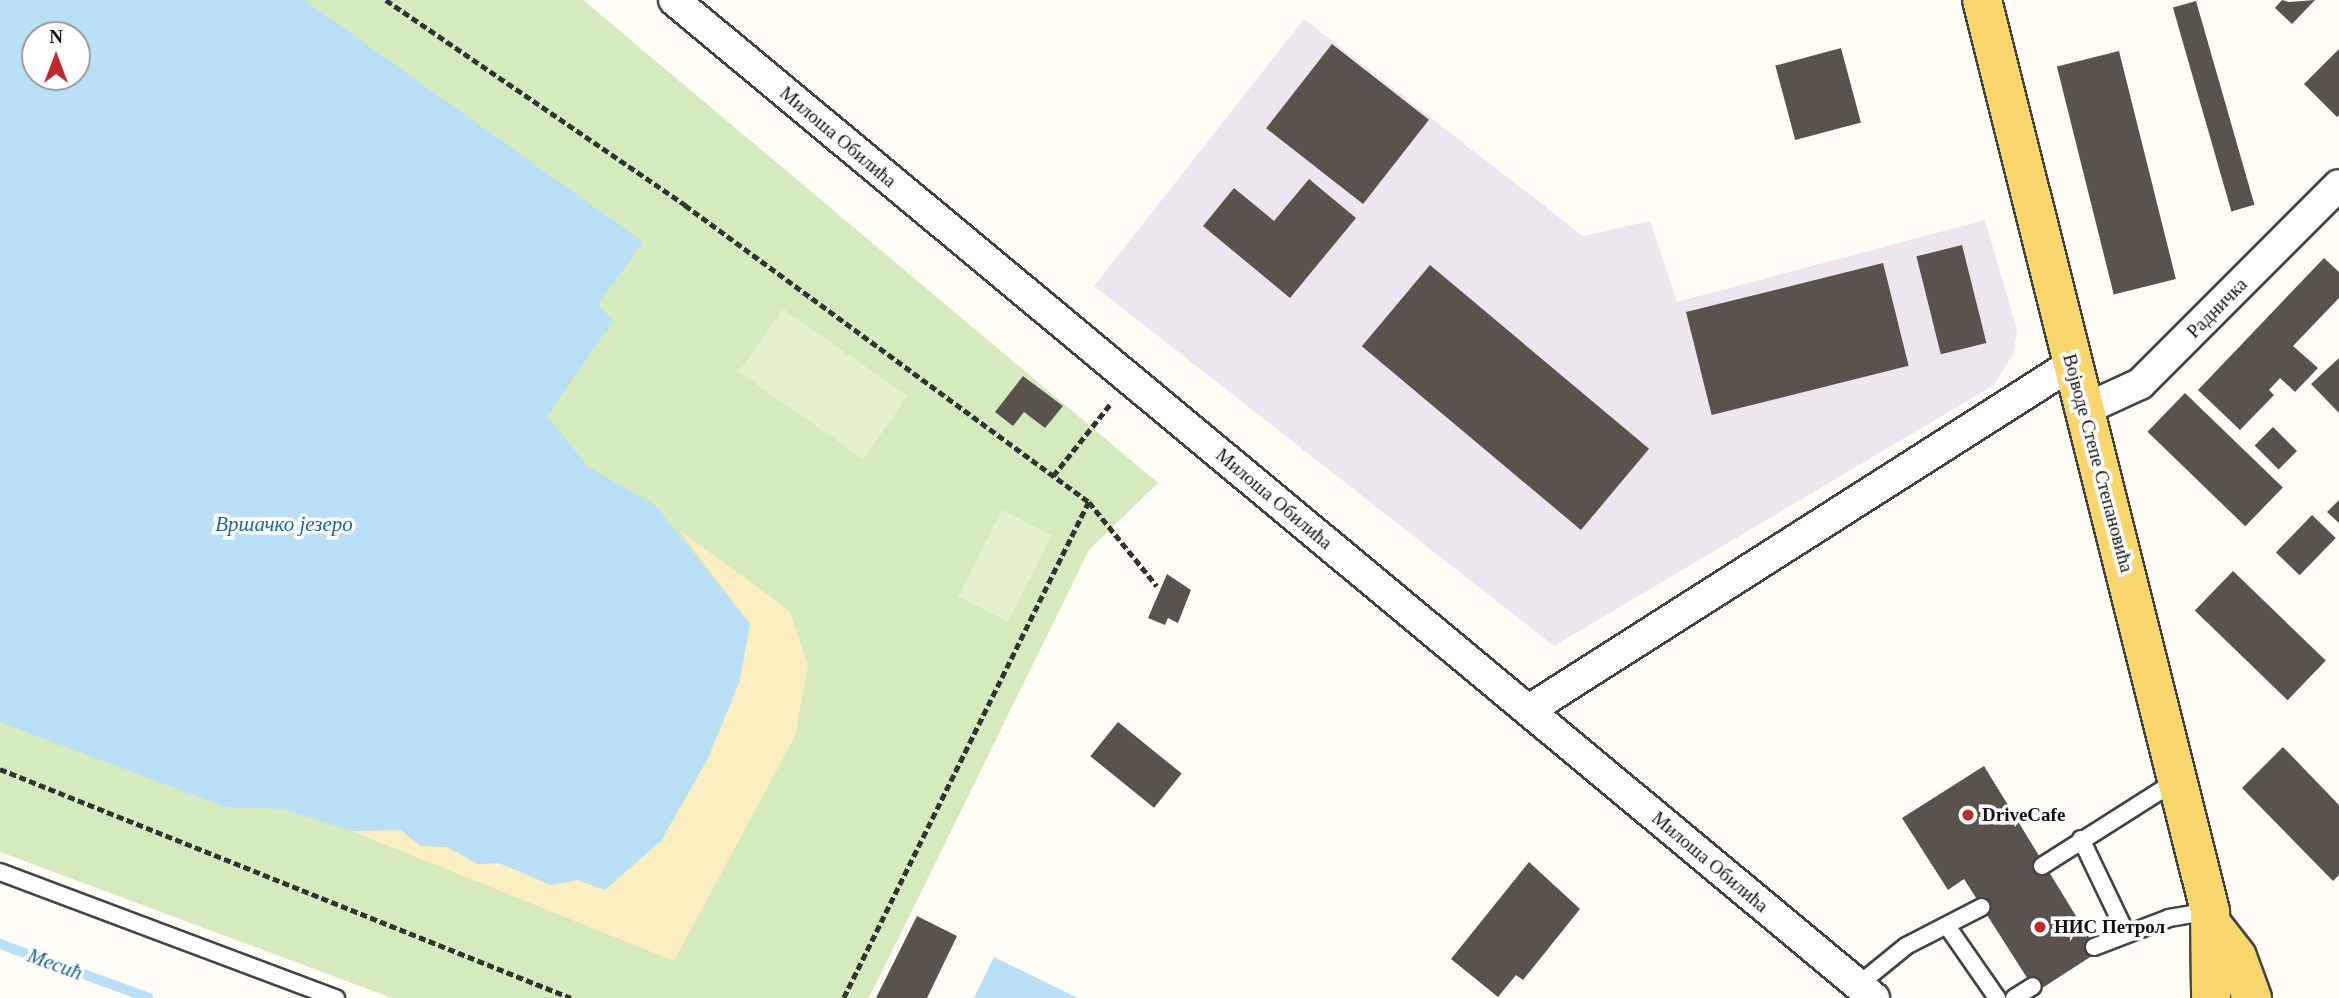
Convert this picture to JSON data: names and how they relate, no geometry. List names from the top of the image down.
{
  "streets": {
    "main road": ["Војводе Степе Степановића"],
    "street": ["Милоша Обилића", "Радничка"]
  },
  "crossings": [
    ["Радничка", "Војводе Степе Степановића"]
  ],
  "water": ["Вршачко језеро", "Месић"],
  "places": ["DriveCafe", "НИС Петрол"],
  "north": "top"
}
